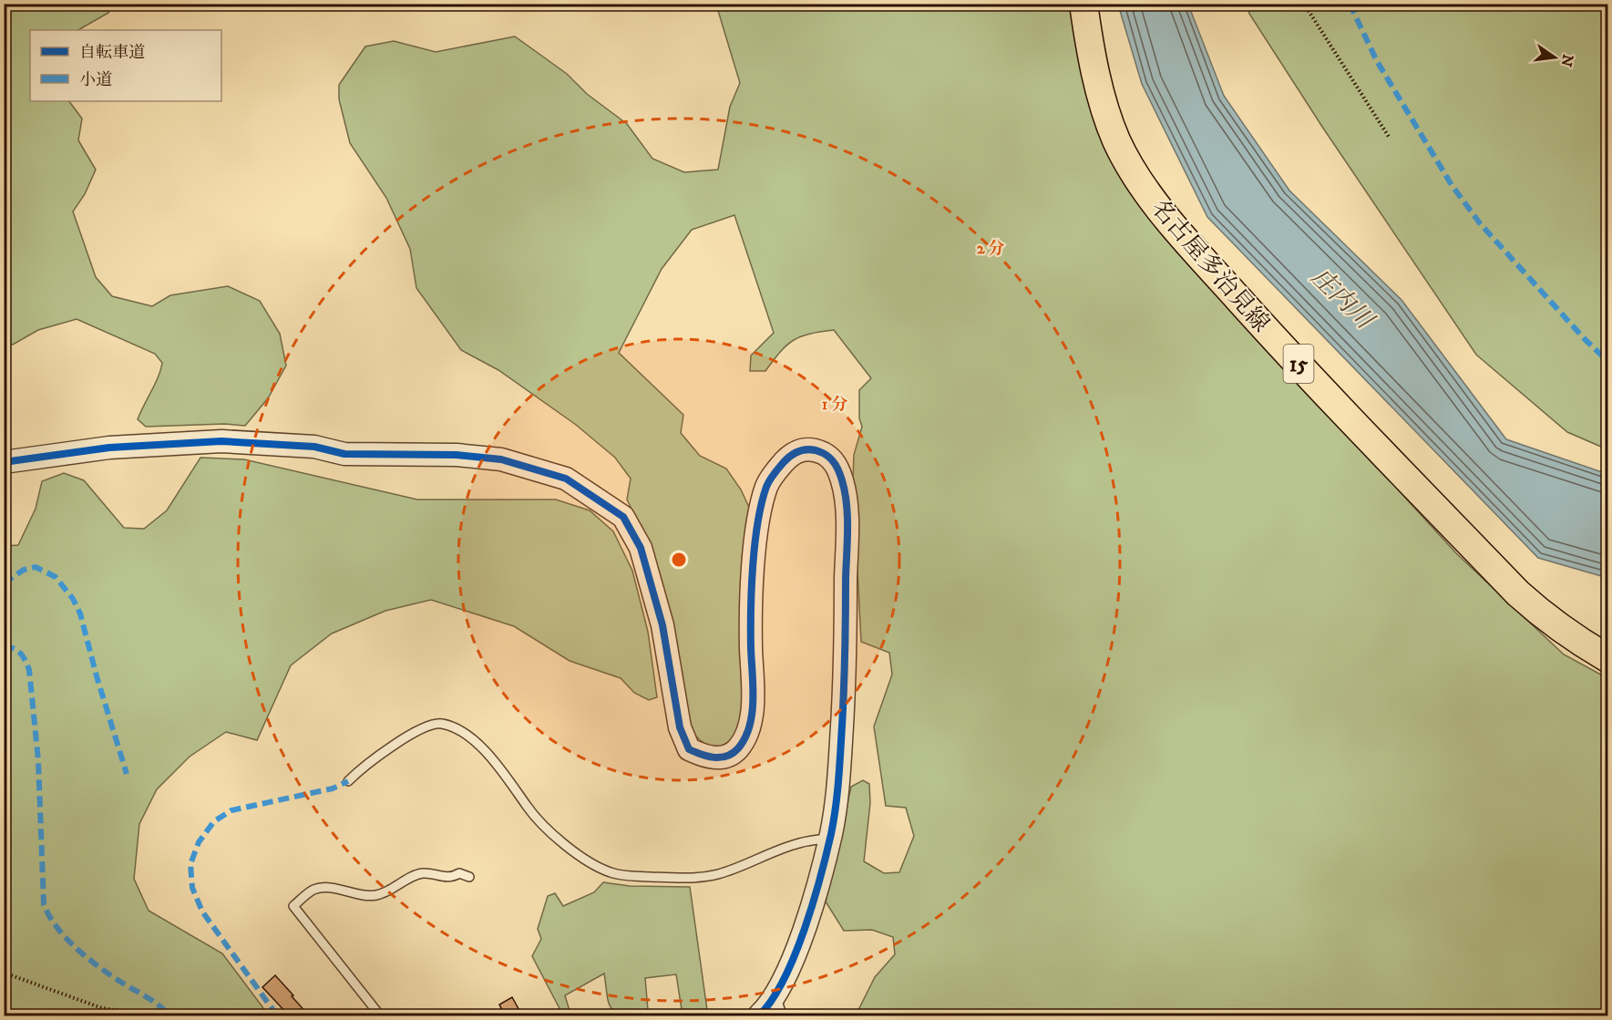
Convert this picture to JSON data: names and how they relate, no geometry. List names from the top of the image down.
{
  "streets": {
    "main road": ["名古屋多治見線", "15"]
  },
  "water": ["庄内川"],
  "legend": ["自転車道", "小道"],
  "north": "right",
  "rings": ["2 分", "1 分"]
}
